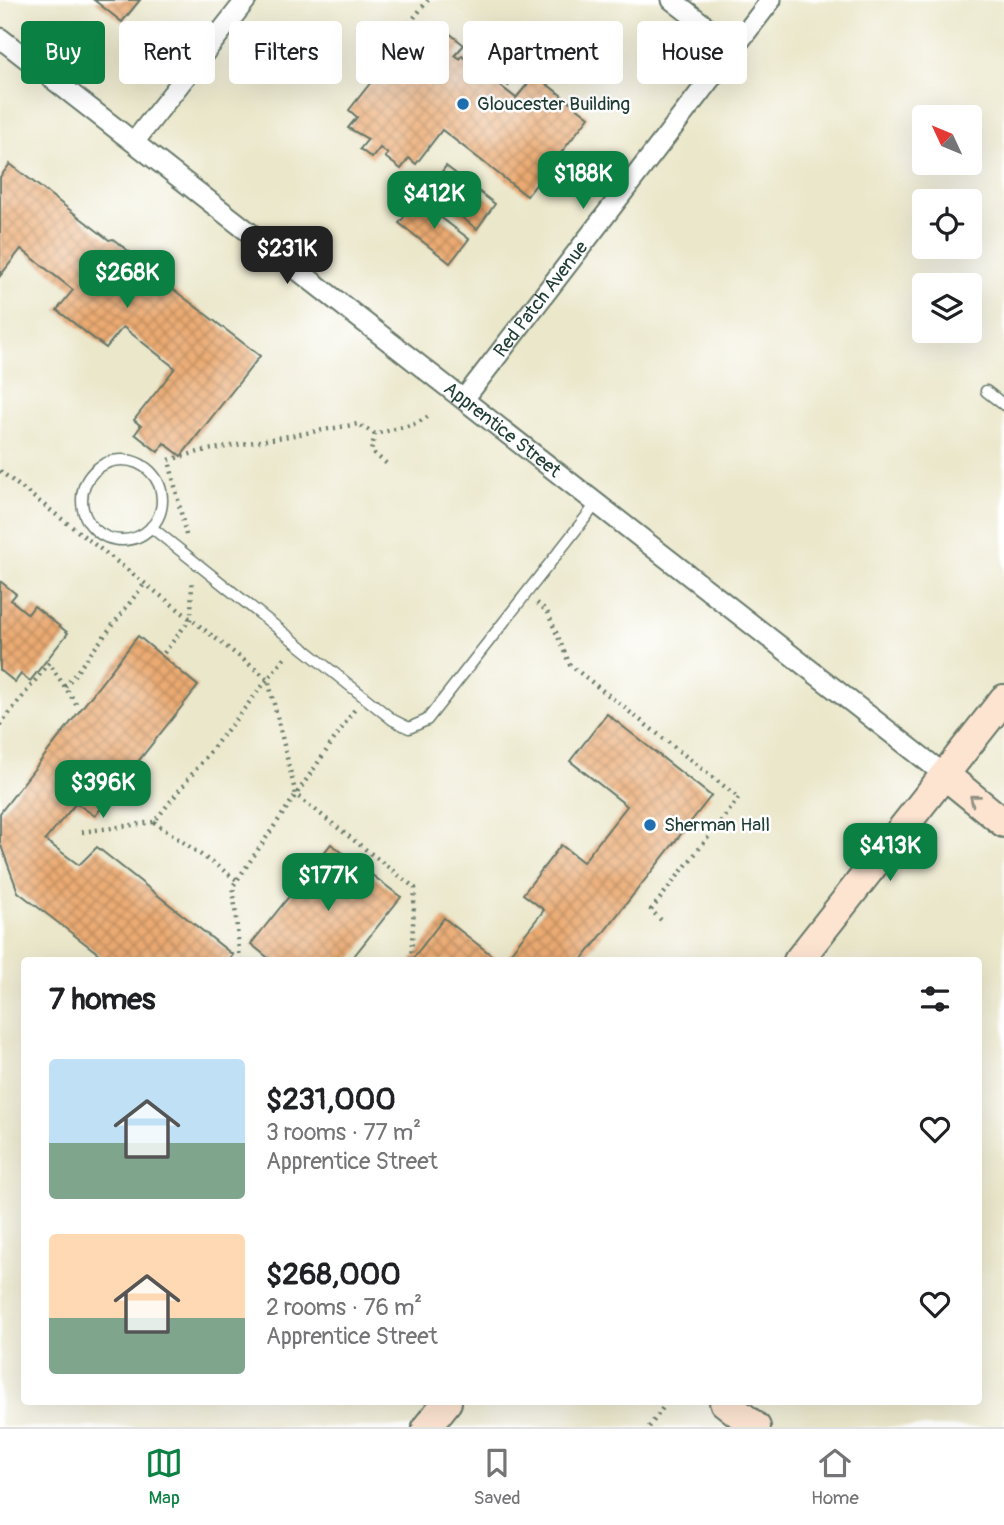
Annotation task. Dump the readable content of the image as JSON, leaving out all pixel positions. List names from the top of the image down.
{
  "streets": {
    "street": ["Red Patch Avenue", "Apprentice Street"]
  },
  "crossings": [
    ["Red Patch Avenue", "Apprentice Street"]
  ],
  "places": ["Gloucester Building", "Sherman Hall"],
  "north": "top left",
  "page": {
    "chip": [
      "Buy",
      "Rent",
      "Filters",
      "New",
      "Apartment",
      "House"
    ],
    "price": [
      "$188K",
      "$412K",
      "$231K",
      "$268K",
      "$396K",
      "$413K",
      "$177K"
    ],
    "heading": "7 homes",
    "list": [
      {
        "name": "$231,000",
        "note": "3 rooms · 77 m² · Apprentice Street"
      },
      {
        "name": "$268,000",
        "note": "2 rooms · 76 m² · Apprentice Street"
      }
    ],
    "tabs": ["Map", "Saved", "Home"]
  }
}
